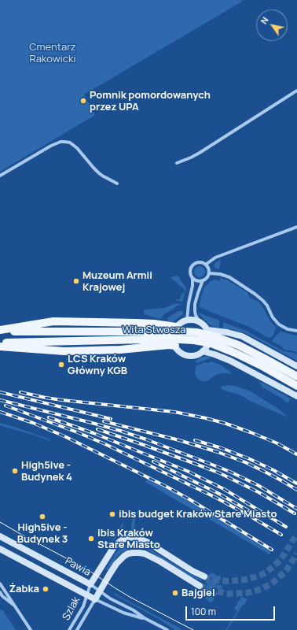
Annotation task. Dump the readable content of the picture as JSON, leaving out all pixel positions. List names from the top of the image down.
{
  "streets": {
    "main road": ["Wita Stwosza"],
    "street": ["Pawia", "Szlak"]
  },
  "crossings": [
    ["Pawia", "Szlak"]
  ],
  "parks": ["Cmentarz Rakowicki"],
  "places": [
    "Pomnik pomordowanych przez UPA",
    "Muzeum Armii Krajowej",
    "LCS Kraków Główny KGB",
    "High5ive - Budynek 4",
    "ibis budget Kraków Stare Miasto",
    "High5ive - Budynek 3",
    "ibis Kraków Stare Miasto",
    "Żabka",
    "Bajgiel"
  ],
  "scale_bar": "100 m",
  "north": "top left"
}
